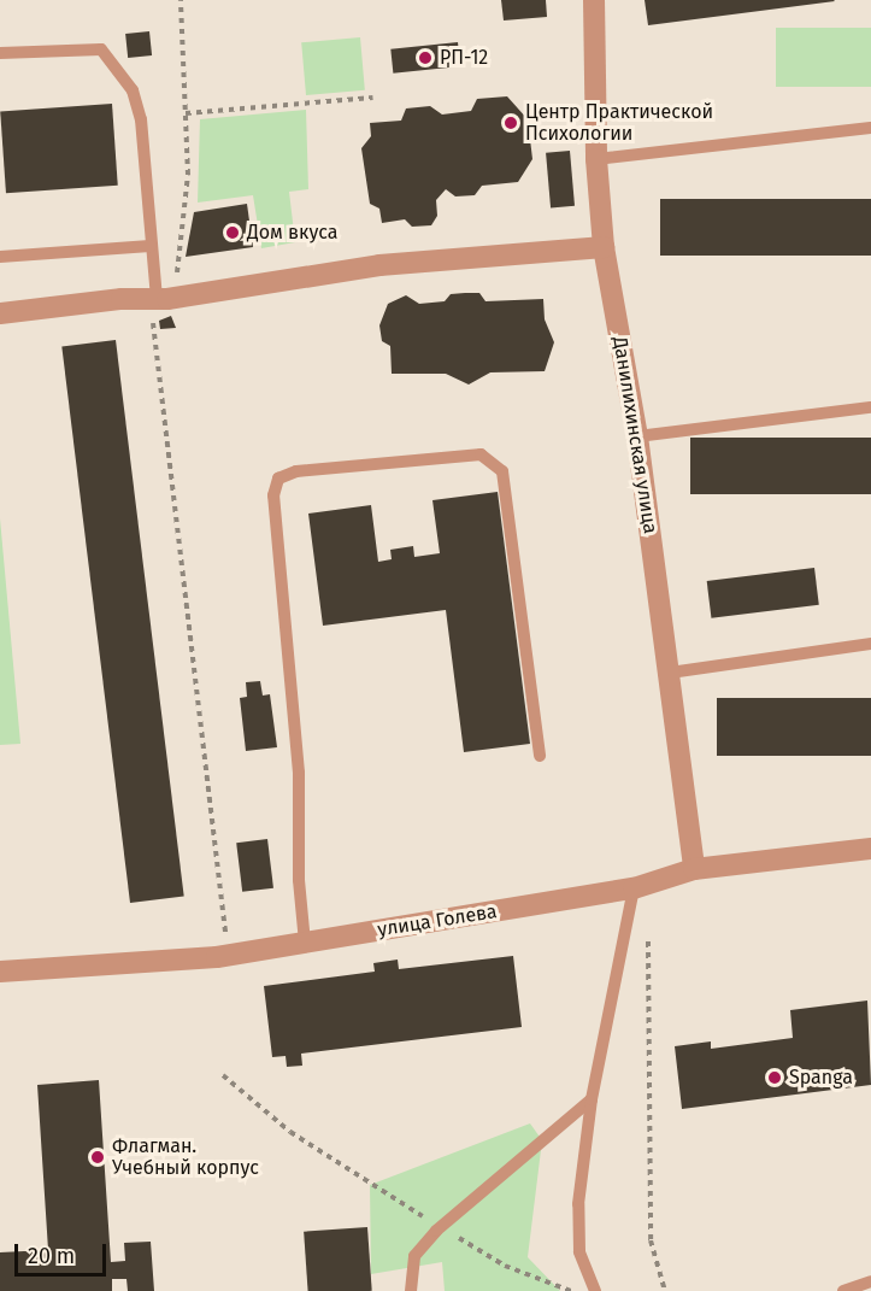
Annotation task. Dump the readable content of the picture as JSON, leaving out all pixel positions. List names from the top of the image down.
{
  "streets": {
    "street": ["Данилихинская улица", "улица Голева"]
  },
  "crossings": [
    ["Данилихинская улица", "улица Голева"]
  ],
  "places": [
    "РП-12",
    "Центр Практической Психологии",
    "Дом вкуса",
    "Spanga",
    "Флагман. Учебный корпус"
  ],
  "scale_bar": "20 m"
}
